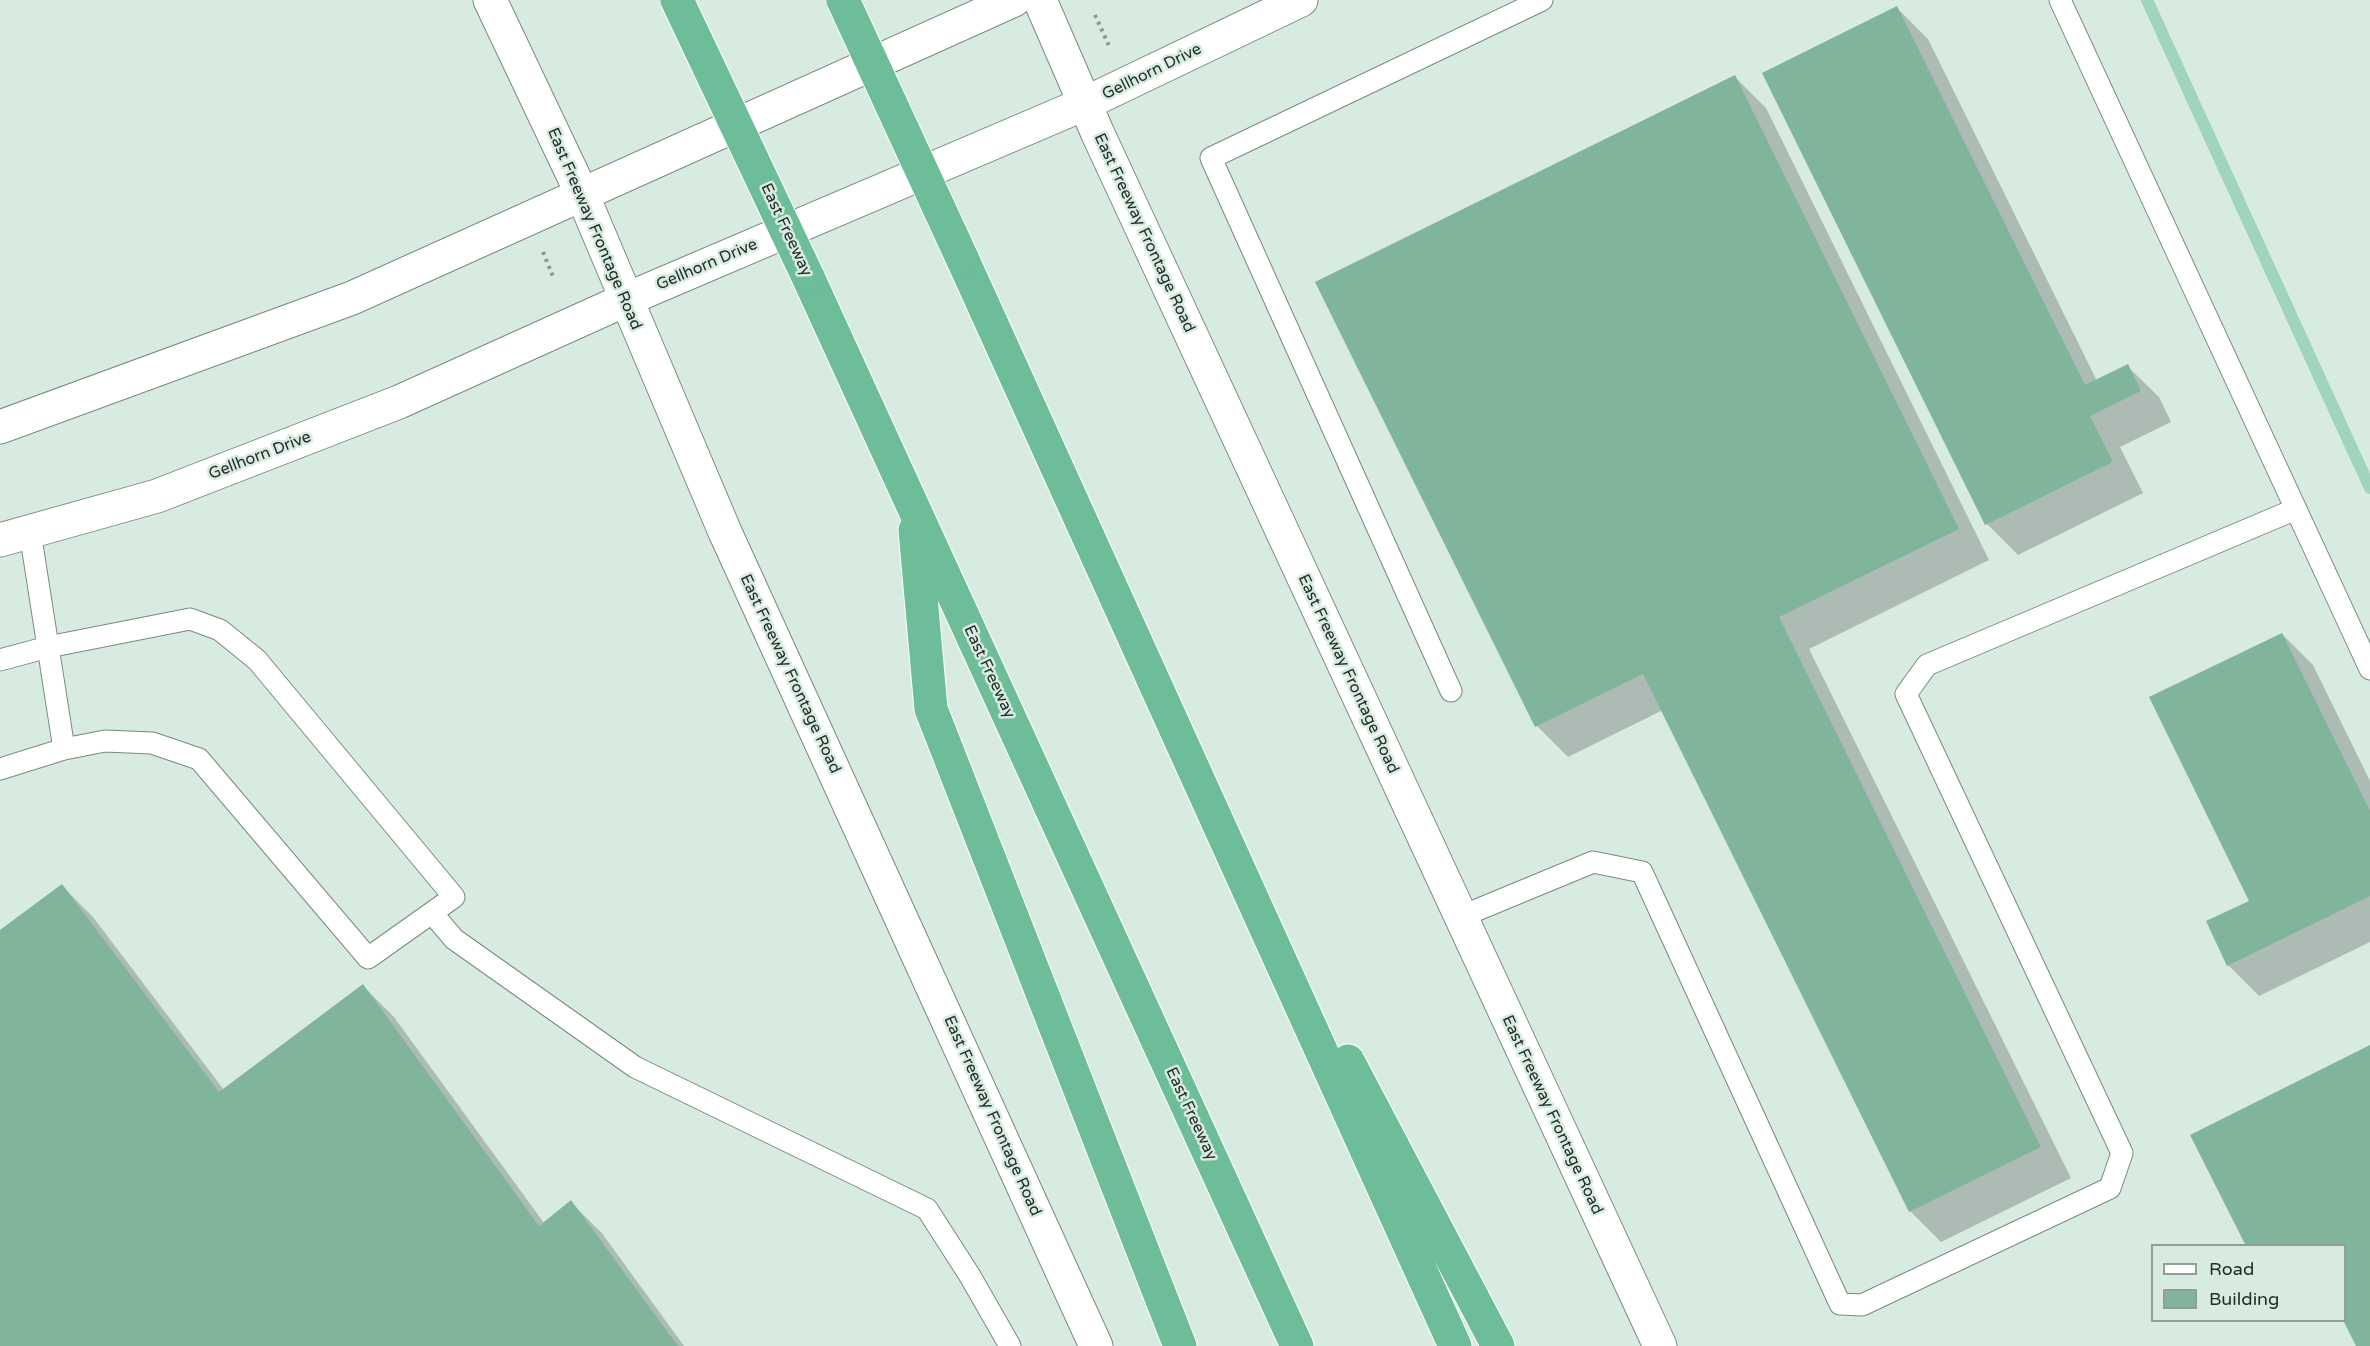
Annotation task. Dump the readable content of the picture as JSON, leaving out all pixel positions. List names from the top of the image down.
{
  "streets": {
    "highway": ["East Freeway"],
    "main road": ["Gellhorn Drive", "East Freeway Frontage Road"]
  },
  "crossings": [
    ["Gellhorn Drive", "East Freeway Frontage Road"]
  ],
  "legend": ["Road", "Building"]
}
